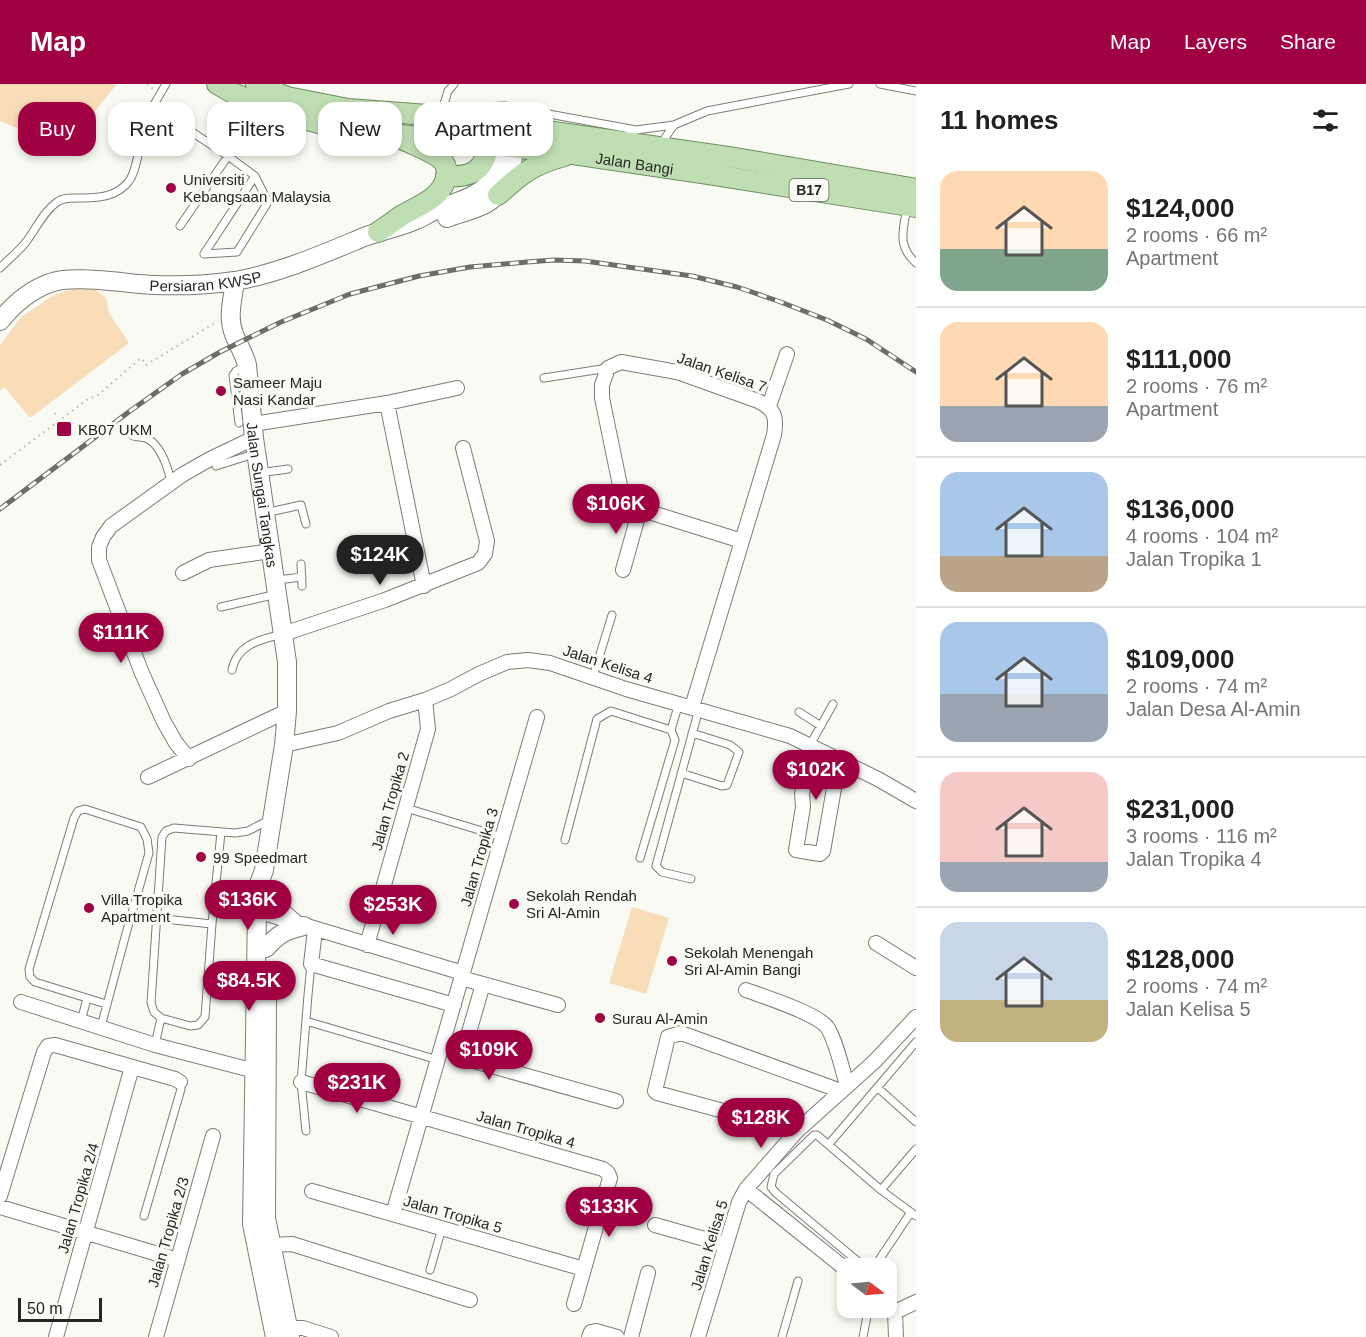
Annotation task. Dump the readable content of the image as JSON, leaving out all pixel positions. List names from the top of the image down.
{
  "streets": {
    "main road": ["Jalan Bangi", "B17"],
    "street": [
      "Persiaran KWSP",
      "Jalan Kelisa 7",
      "Jalan Sungai Tangkas",
      "Jalan Kelisa 4",
      "Jalan Tropika 2",
      "Jalan Tropika 3",
      "Jalan Tropika 4",
      "Jalan Tropika 2/4",
      "Jalan Tropika 5",
      "Jalan Tropika 2/3",
      "Jalan Kelisa 5"
    ]
  },
  "crossings": [
    ["Persiaran KWSP", "Jalan Sungai Tangkas"],
    ["Jalan Kelisa 7", "Jalan Kelisa 4"],
    ["Jalan Sungai Tangkas", "Jalan Kelisa 4"],
    ["Jalan Kelisa 4", "Jalan Tropika 2"],
    ["Jalan Tropika 3", "Jalan Tropika 4"],
    ["Jalan Tropika 3", "Jalan Tropika 5"],
    ["Jalan Tropika 4", "Jalan Tropika 5"]
  ],
  "places": {
    "other": [
      "Universiti Kebangsaan Malaysia",
      "Sameer Maju Nasi Kandar",
      "99 Speedmart",
      "Sekolah Rendah Sri Al-Amin",
      "Villa Tropika Apartment",
      "Sekolah Menengah Sri Al-Amin Bangi",
      "Surau Al-Amin"
    ],
    "transit": ["KB07 UKM"]
  },
  "scale_bar": "50 m",
  "north": "right",
  "page": {
    "header": "Map",
    "nav": ["Map", "Layers", "Share"],
    "heading": "11 homes",
    "chip": [
      "Buy",
      "Rent",
      "Filters",
      "New",
      "Apartment"
    ],
    "list": [
      {
        "name": "$124,000",
        "note": "2 rooms · 66 m² · Apartment"
      },
      {
        "name": "$111,000",
        "note": "2 rooms · 76 m² · Apartment"
      },
      {
        "name": "$136,000",
        "note": "4 rooms · 104 m² · Jalan Tropika 1"
      },
      {
        "name": "$109,000",
        "note": "2 rooms · 74 m² · Jalan Desa Al-Amin"
      },
      {
        "name": "$231,000",
        "note": "3 rooms · 116 m² · Jalan Tropika 4"
      },
      {
        "name": "$128,000",
        "note": "2 rooms · 74 m² · Jalan Kelisa 5"
      }
    ],
    "price": [
      "$106K",
      "$124K",
      "$111K",
      "$102K",
      "$136K",
      "$253K",
      "$84.5K",
      "$109K",
      "$231K",
      "$128K",
      "$133K"
    ],
    "scale": "50 m"
  }
}
